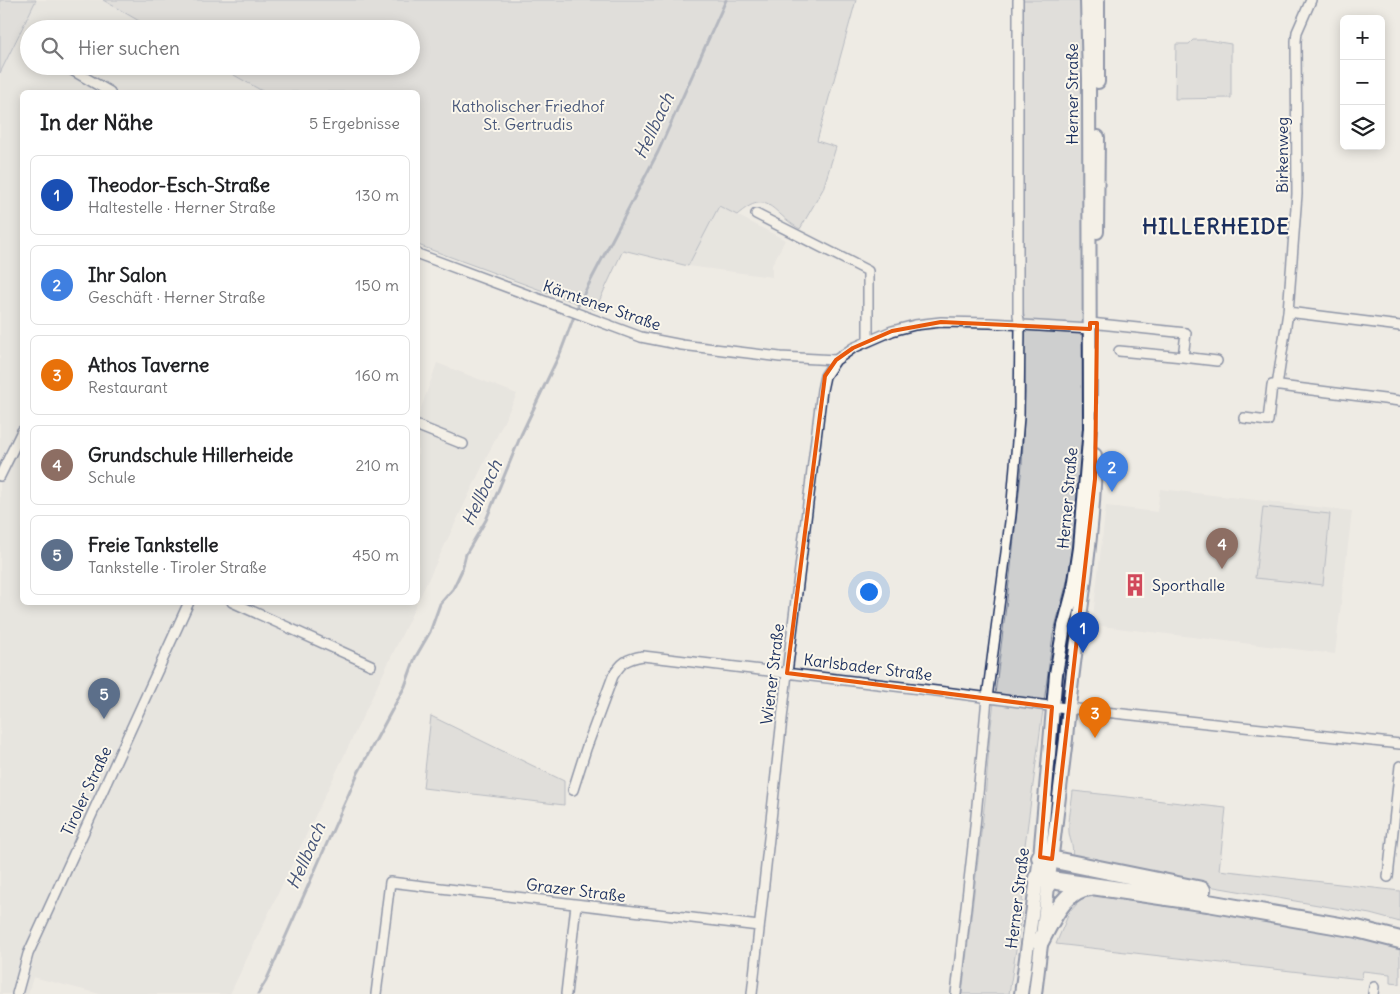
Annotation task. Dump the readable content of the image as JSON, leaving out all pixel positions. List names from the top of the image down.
{
  "streets": {
    "main road": ["Herner Straße"],
    "street": [
      "Birkenweg",
      "Kärntener Straße",
      "Karlsbader Straße",
      "Wiener Straße",
      "Tiroler Straße",
      "Grazer Straße"
    ]
  },
  "crossings": [
    ["Herner Straße", "Karlsbader Straße"],
    ["Kärntener Straße", "Wiener Straße"],
    ["Karlsbader Straße", "Wiener Straße"],
    ["Wiener Straße", "Grazer Straße"]
  ],
  "districts": ["HILLERHEIDE"],
  "water": ["Hellbach"],
  "parks": ["Katholischer Friedhof St. Gertrudis"],
  "places": {
    "building": ["Sporthalle"]
  },
  "page": {
    "map_buttons": ["+", "−"],
    "search": "Hier suchen",
    "heading": ["In der Nähe", "5 Ergebnisse"],
    "list": [
      {
        "mark": "1",
        "name": "Theodor-Esch-Straße",
        "note": "Haltestelle · Herner Straße",
        "value": "130 m"
      },
      {
        "mark": "2",
        "name": "Ihr Salon",
        "note": "Geschäft · Herner Straße",
        "value": "150 m"
      },
      {
        "mark": "3",
        "name": "Athos Taverne",
        "note": "Restaurant",
        "value": "160 m"
      },
      {
        "mark": "4",
        "name": "Grundschule Hillerheide",
        "note": "Schule",
        "value": "210 m"
      },
      {
        "mark": "5",
        "name": "Freie Tankstelle",
        "note": "Tankstelle · Tiroler Straße",
        "value": "450 m"
      }
    ],
    "pins": [
      "2",
      "4",
      "1",
      "5",
      "3"
    ]
  }
}
